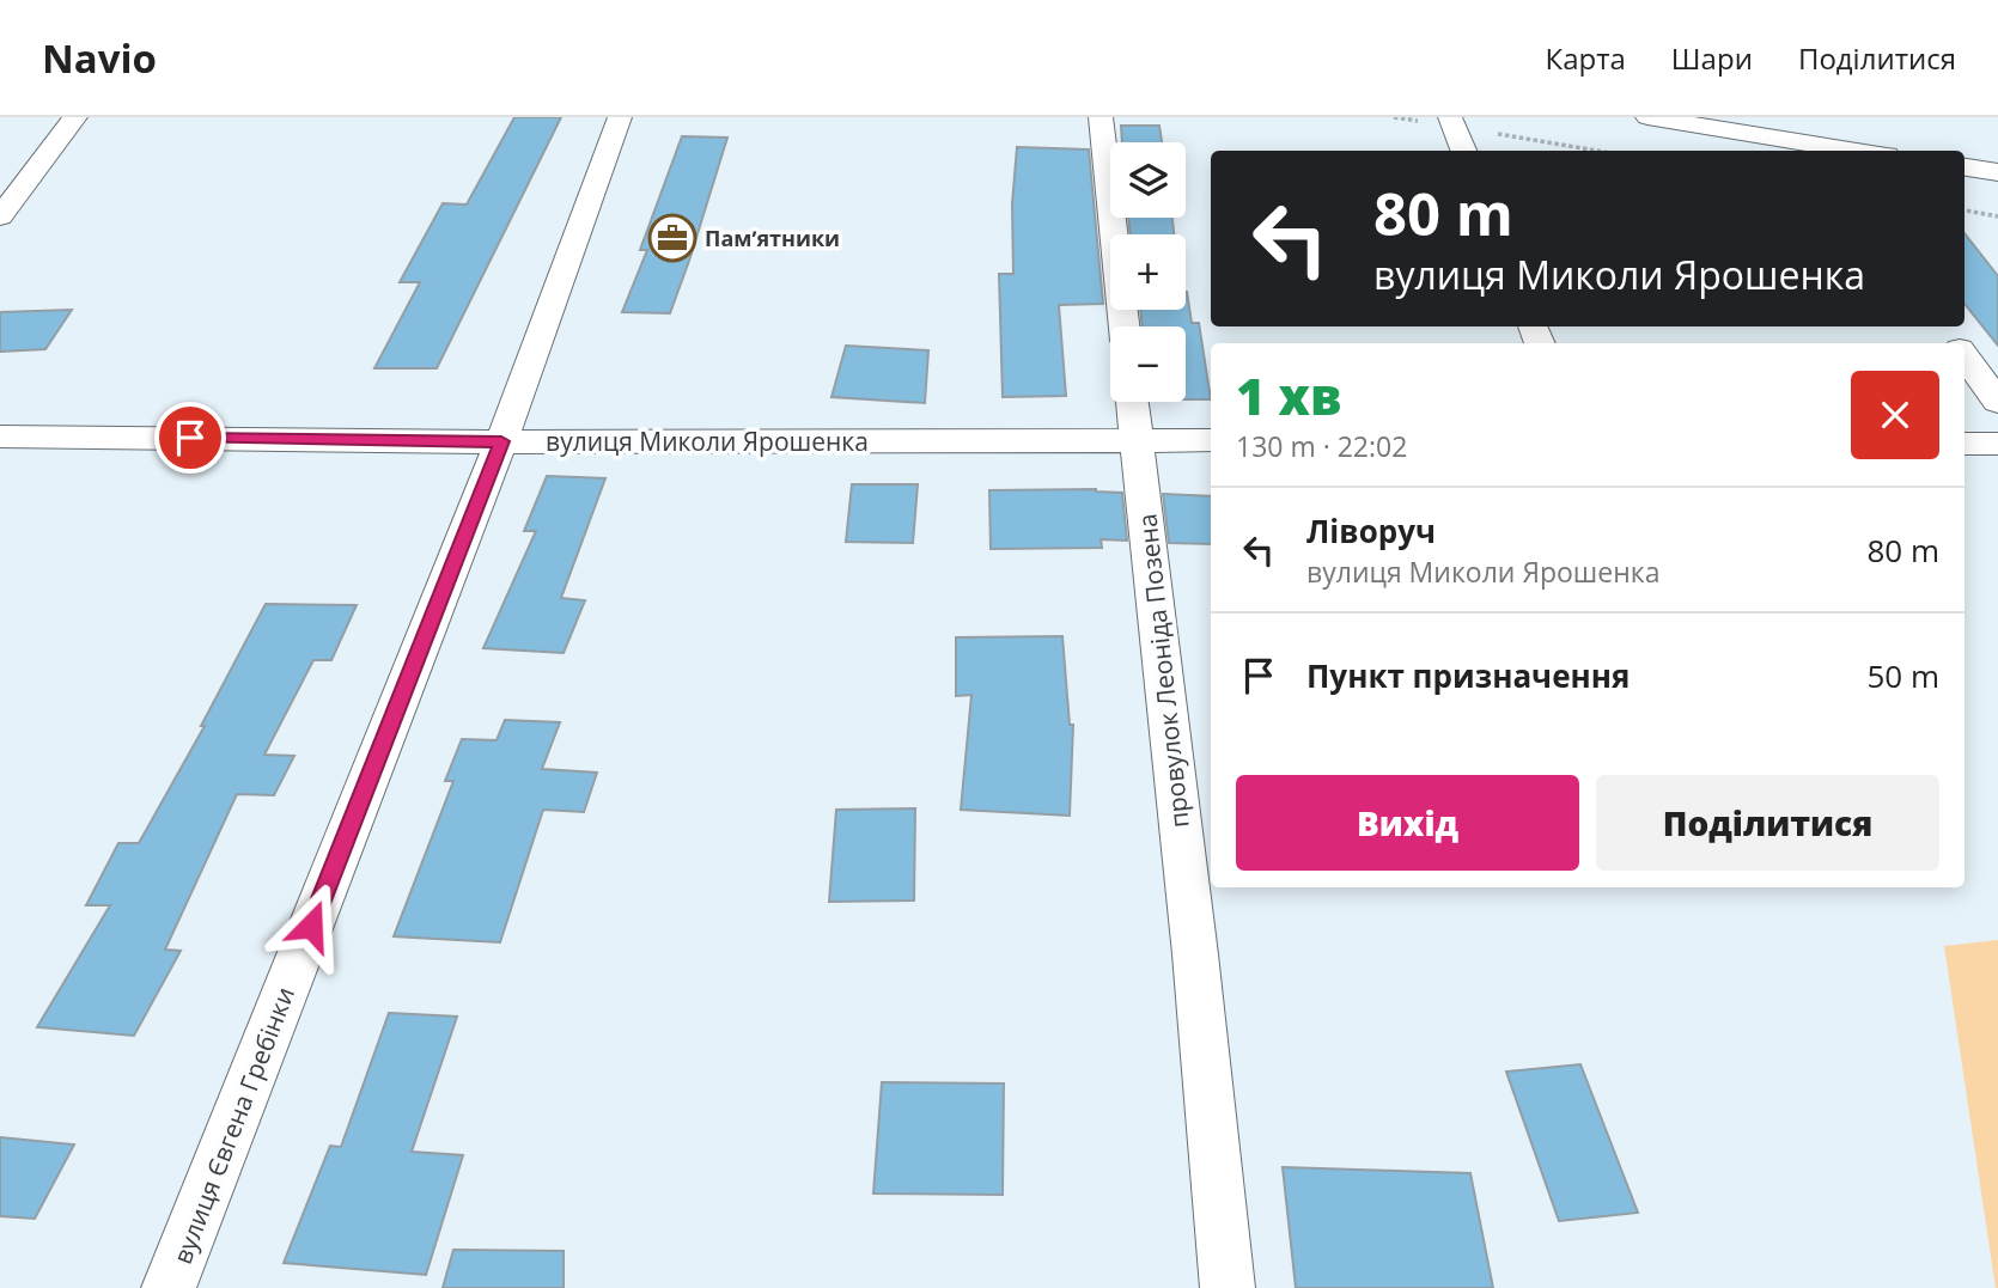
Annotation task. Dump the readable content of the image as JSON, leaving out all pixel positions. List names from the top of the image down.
{
  "streets": {
    "street": ["вулиця Миколи Ярошенка", "провулок Леоніда Позена", "вулиця Євгена Гребінки"]
  },
  "crossings": [
    ["вулиця Миколи Ярошенка", "провулок Леоніда Позена"],
    ["вулиця Миколи Ярошенка", "вулиця Євгена Гребінки"]
  ],
  "places": {
    "office": ["Памʼятники"]
  },
  "page": {
    "header": "Navio",
    "nav": ["Карта", "Шари", "Поділитися"],
    "map_buttons": ["+", "−"],
    "turn": ["80 m", "вулиця Миколи Ярошенка"],
    "heading": ["1 хв", "130 m · 22:02"],
    "list": [
      {
        "name": "Ліворуч",
        "note": "вулиця Миколи Ярошенка",
        "value": "80 m"
      },
      {
        "name": "Пункт призначення",
        "value": "50 m"
      }
    ],
    "buttons": ["Вихід", "Поділитися"]
  }
}
